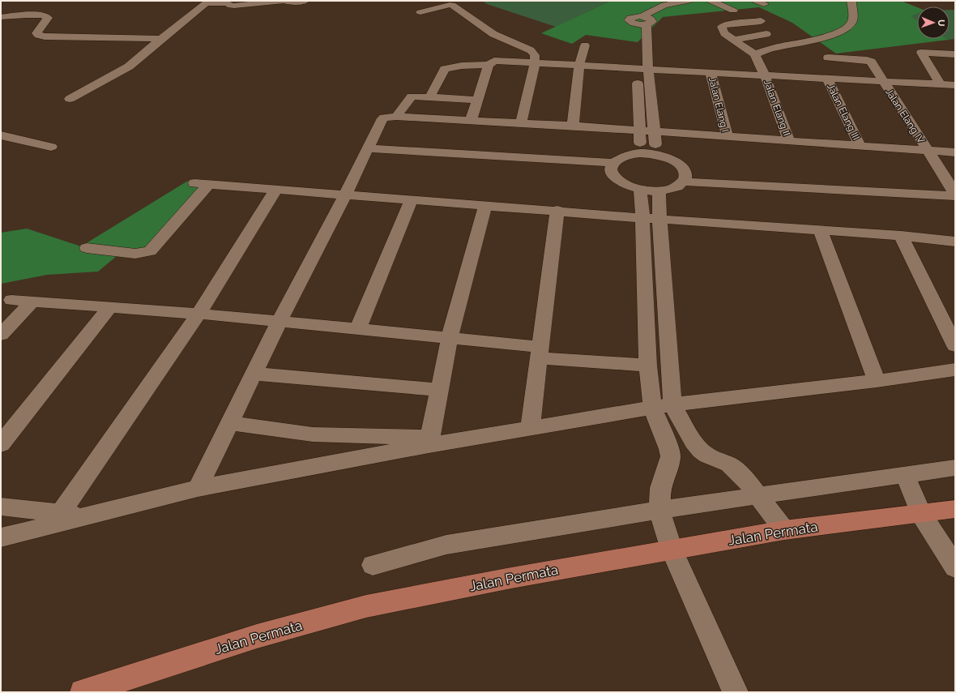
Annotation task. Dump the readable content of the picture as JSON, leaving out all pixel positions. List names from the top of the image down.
{
  "streets": {
    "main road": ["Jalan Permata"],
    "street": [
      "Jalan Elang I",
      "Jalan Elang II",
      "Jalan Elang III",
      "Jalan Elang IV"
    ]
  },
  "north": "right"
}
